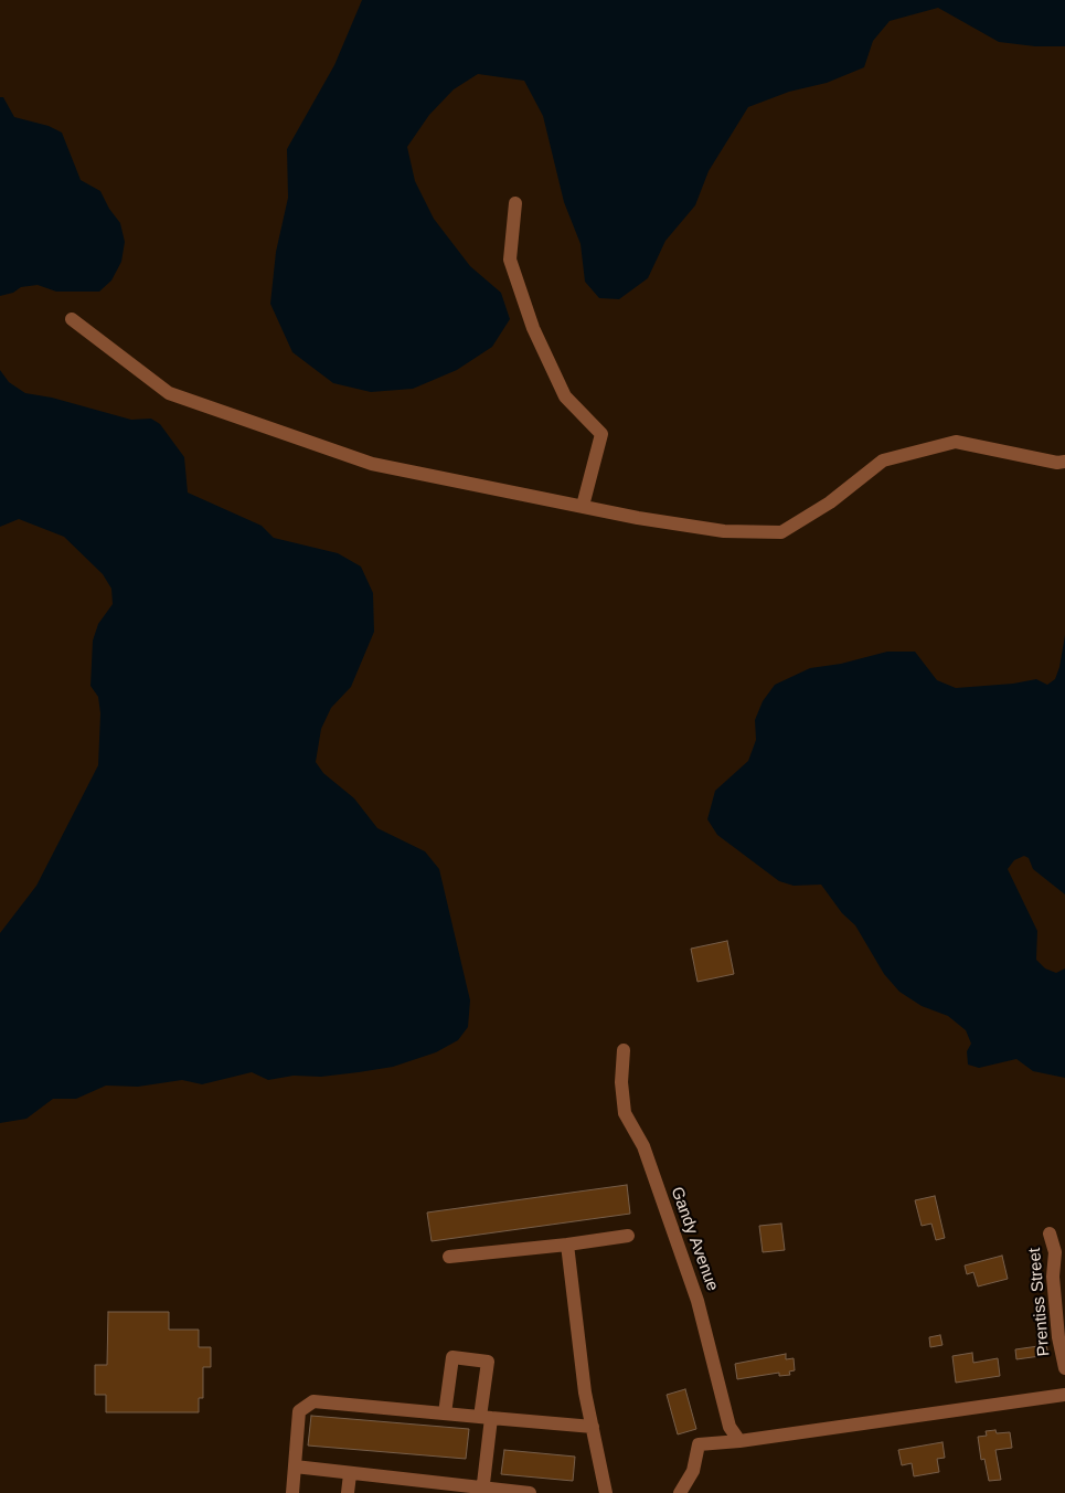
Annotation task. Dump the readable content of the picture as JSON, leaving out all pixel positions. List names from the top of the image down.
{
  "streets": {
    "street": ["Gandy Avenue", "Prentiss Street"]
  }
}
